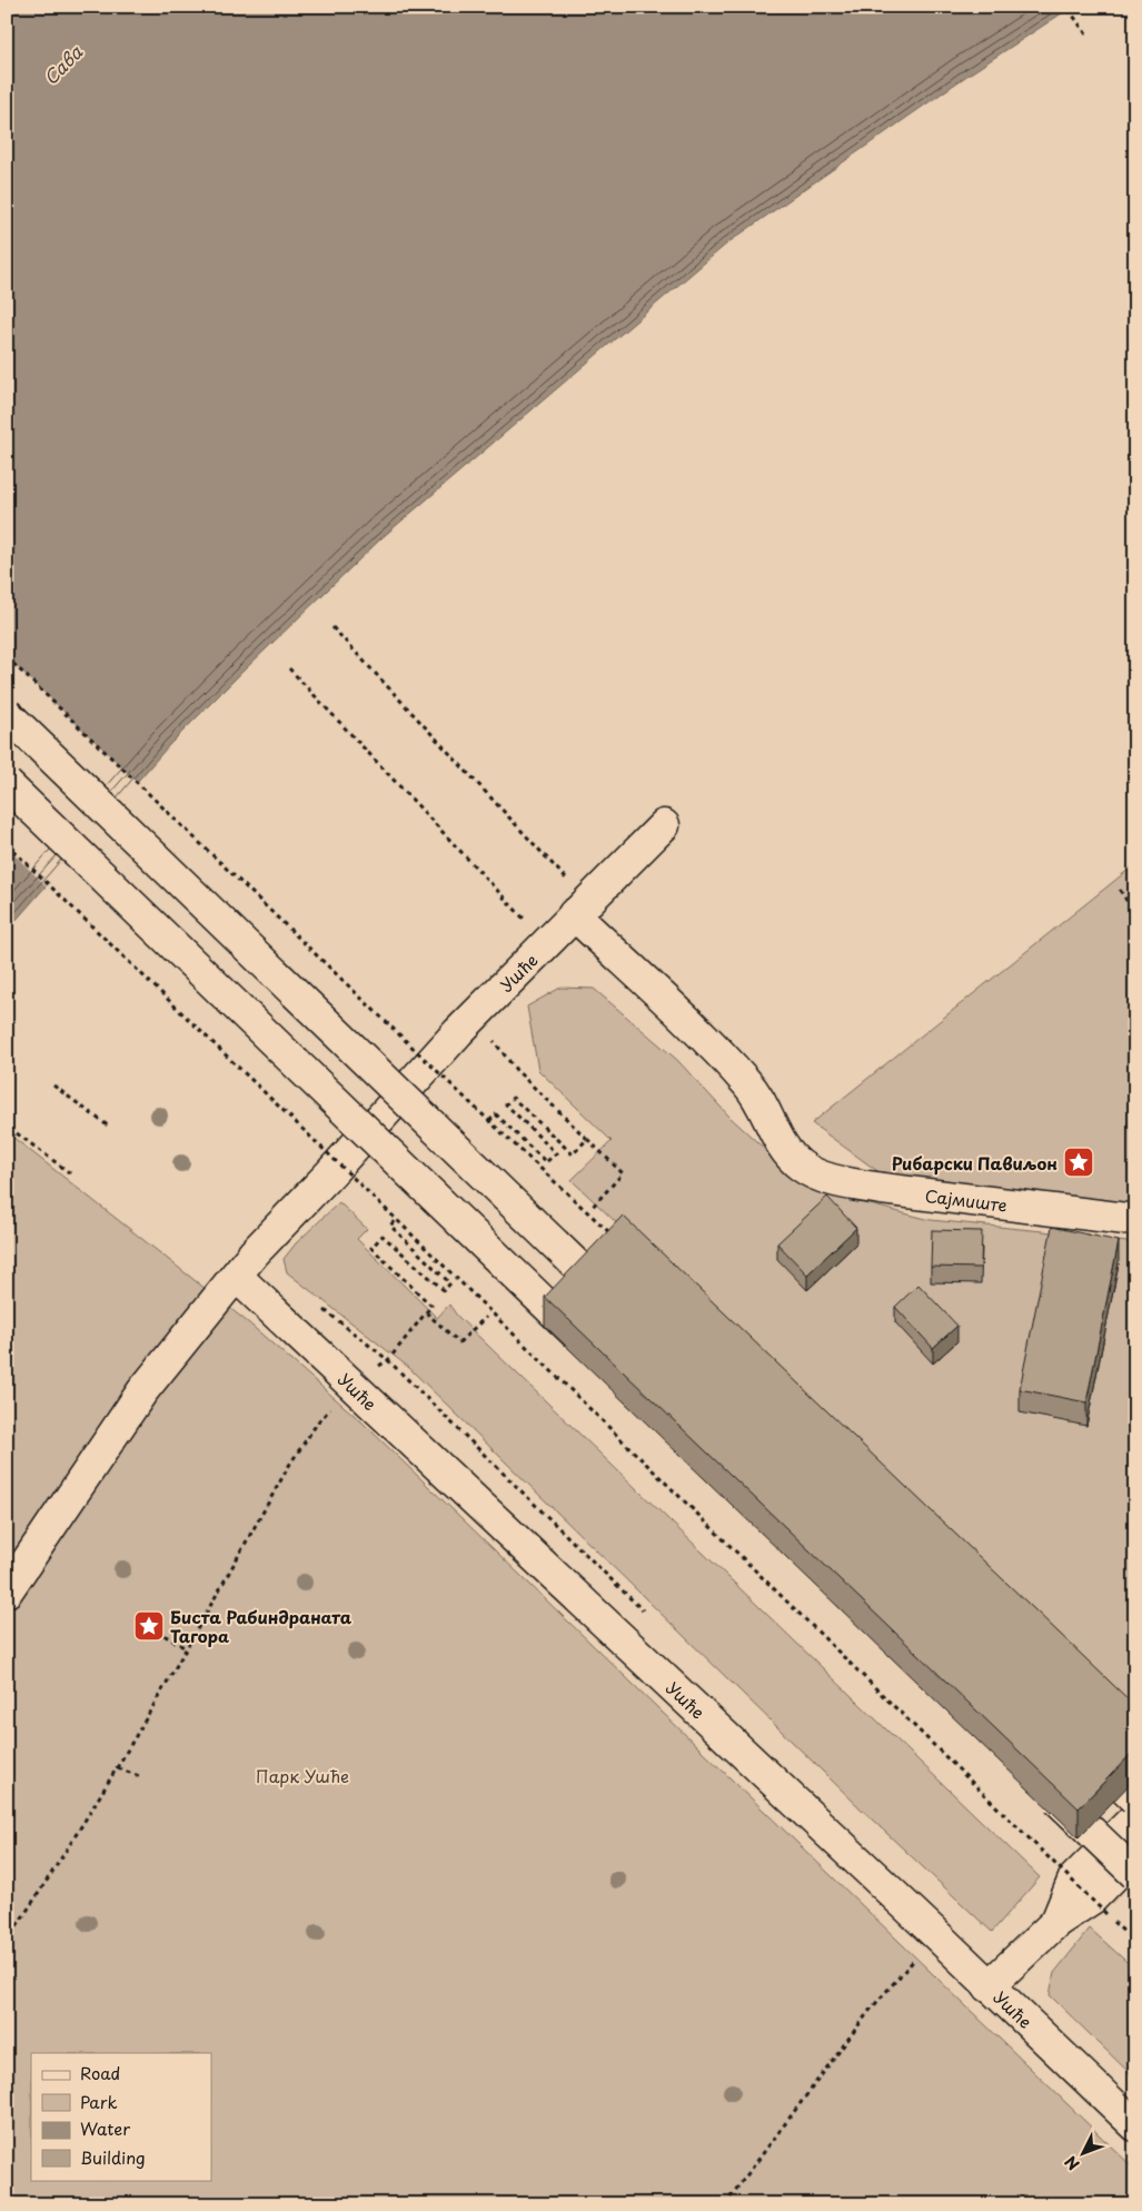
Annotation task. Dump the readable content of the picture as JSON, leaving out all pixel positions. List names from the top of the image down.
{
  "streets": {
    "street": ["Ушће", "Сајмиште"]
  },
  "crossings": [
    ["Ушће", "Сајмиште"]
  ],
  "water": ["Сава"],
  "parks": ["Парк Ушће"],
  "places": {
    "place": ["Рибарски Павиљон", "Биста Рабиндраната Тагора"]
  },
  "legend": [
    "Road",
    "Park",
    "Water",
    "Building"
  ],
  "north": "bottom left"
}
